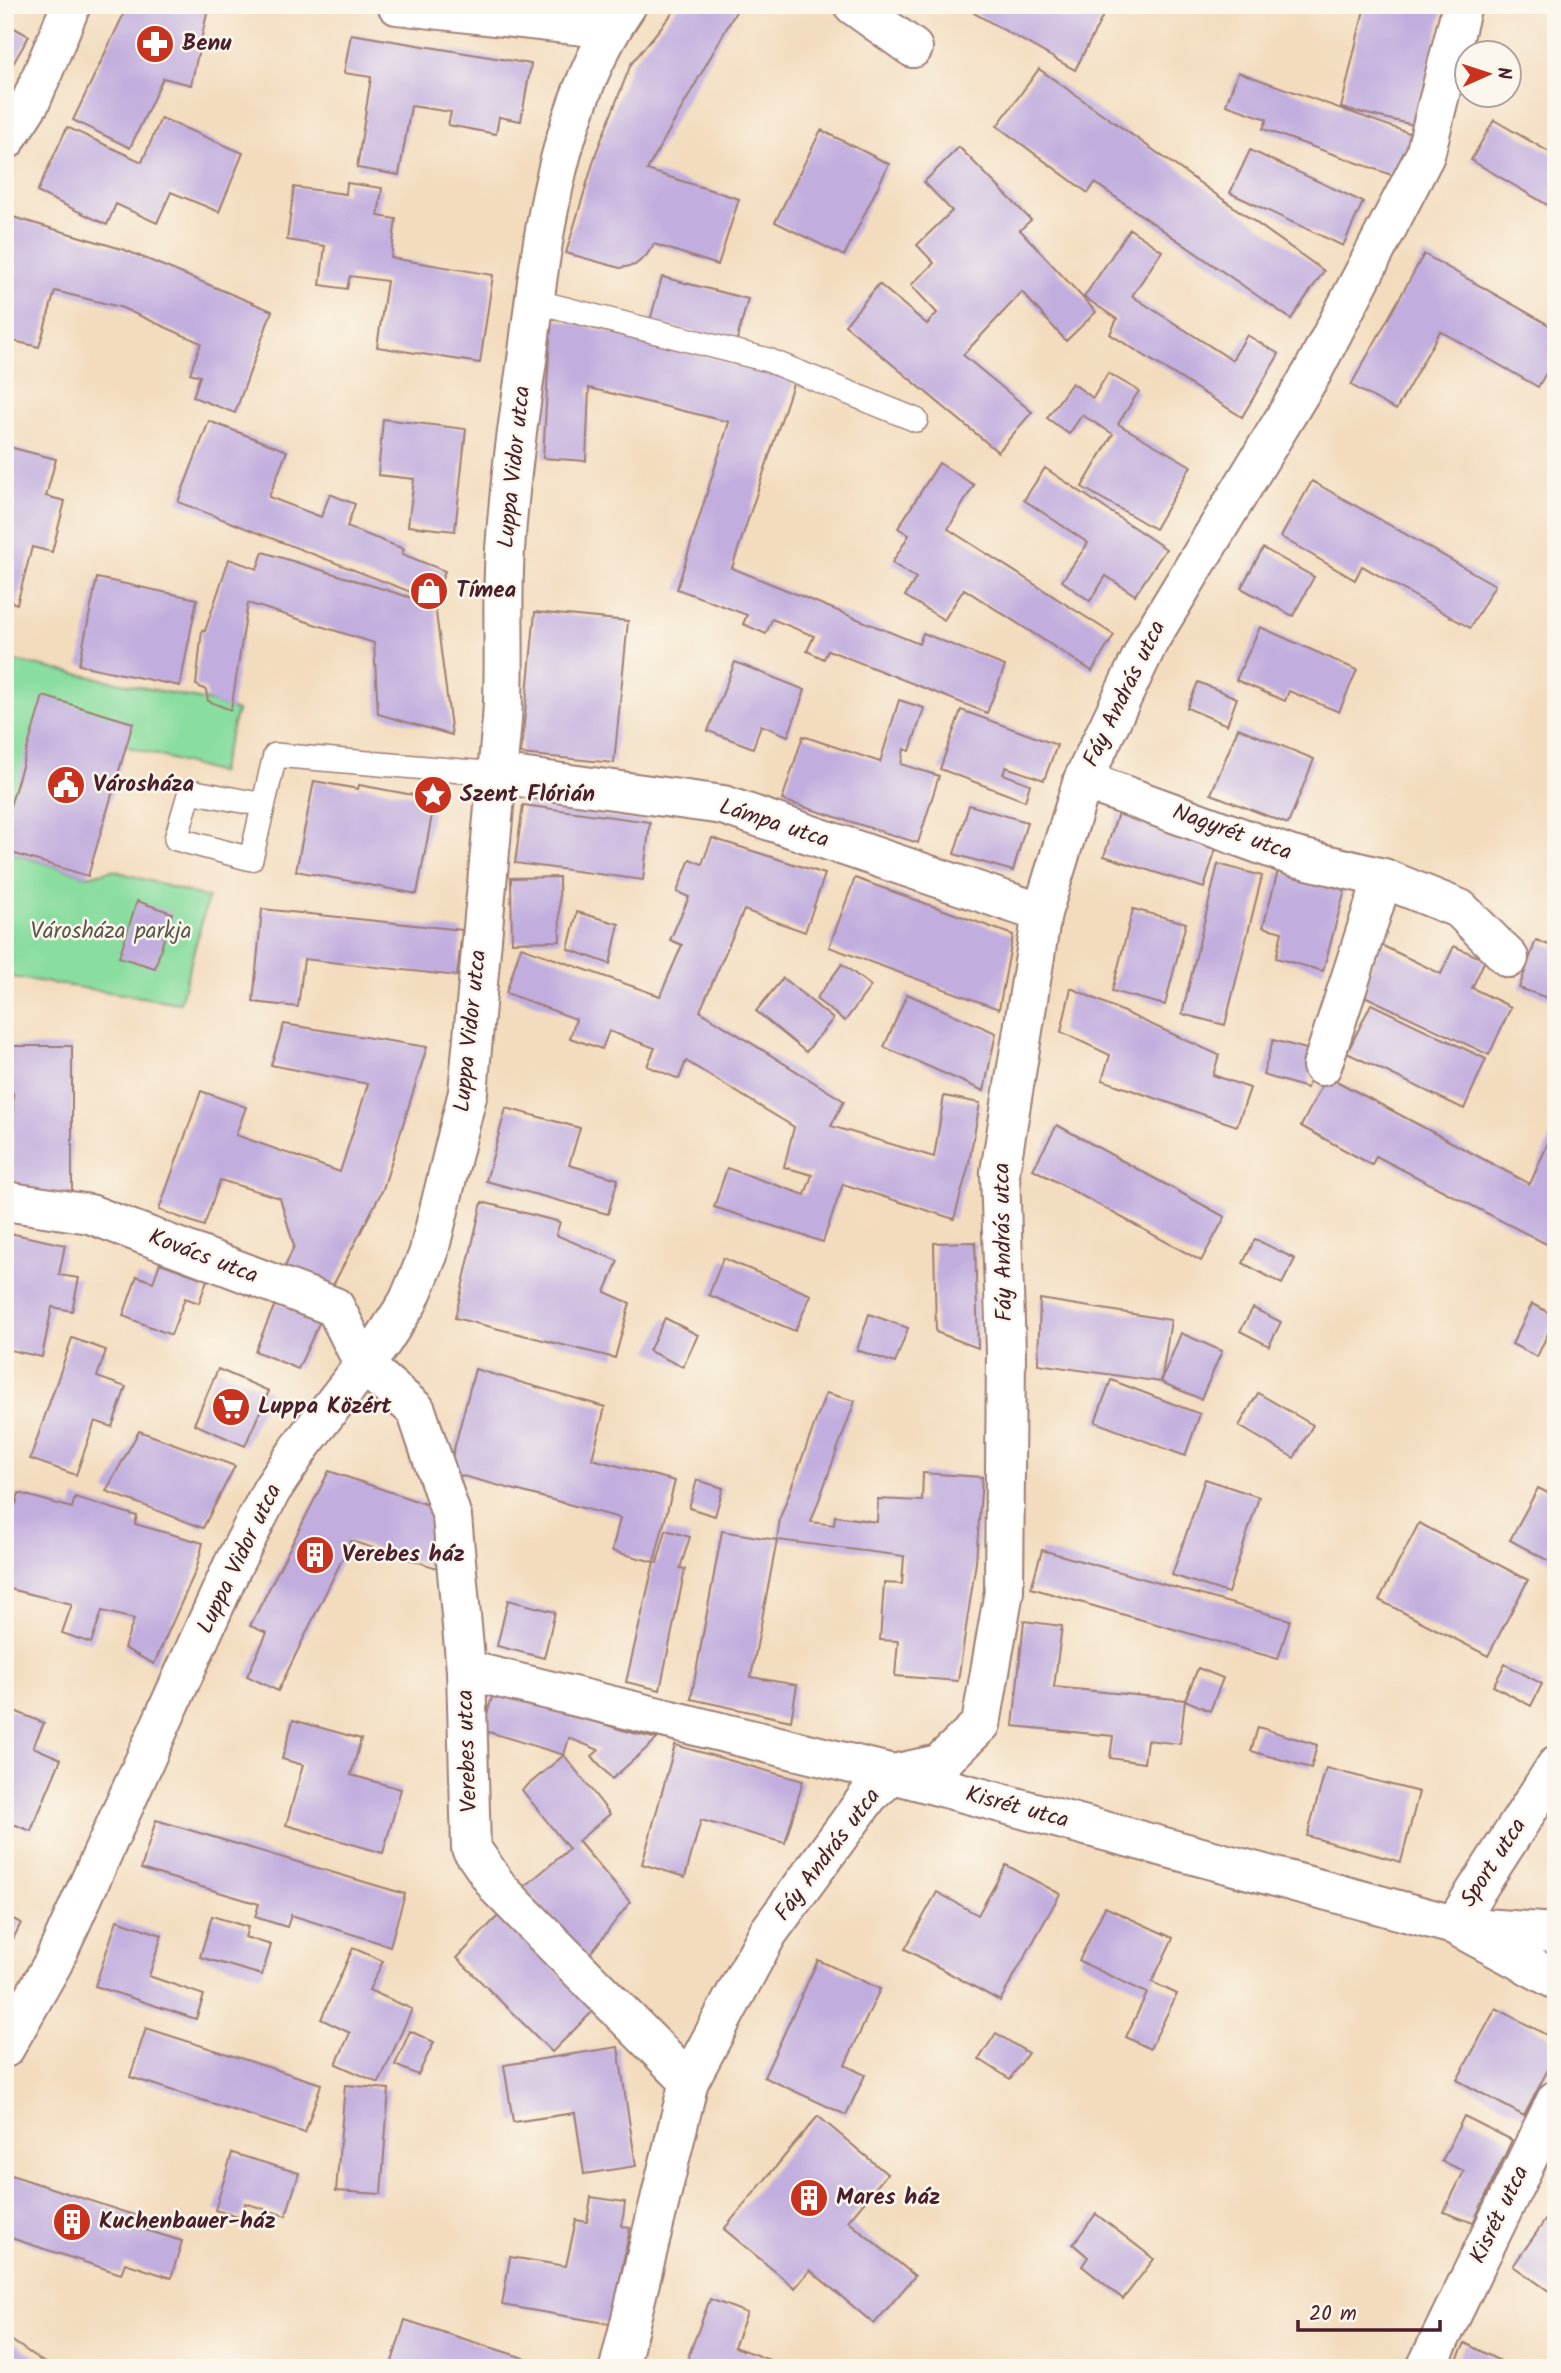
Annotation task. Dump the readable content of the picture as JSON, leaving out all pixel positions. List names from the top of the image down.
{
  "streets": {
    "street": [
      "Luppa Vidor utca",
      "Fáy András utca",
      "Lámpa utca",
      "Nagyrét utca",
      "Kovács utca",
      "Verebes utca",
      "Kisrét utca",
      "Sport utca"
    ]
  },
  "crossings": [
    ["Luppa Vidor utca", "Lámpa utca"],
    ["Luppa Vidor utca", "Kovács utca"],
    ["Luppa Vidor utca", "Verebes utca"],
    ["Fáy András utca", "Lámpa utca"],
    ["Fáy András utca", "Nagyrét utca"],
    ["Fáy András utca", "Verebes utca"],
    ["Fáy András utca", "Kisrét utca"],
    ["Kovács utca", "Verebes utca"],
    ["Verebes utca", "Kisrét utca"],
    ["Kisrét utca", "Sport utca"]
  ],
  "parks": ["Városháza parkja"],
  "places": {
    "pharmacy": ["Benu"],
    "shop": ["Tímea"],
    "public building": ["Városháza"],
    "place": ["Szent Flórián"],
    "supermarket": ["Luppa Közért"],
    "building": ["Verebes ház", "Mares ház", "Kuchenbauer-ház"]
  },
  "scale_bar": "20 m",
  "north": "right"
}
